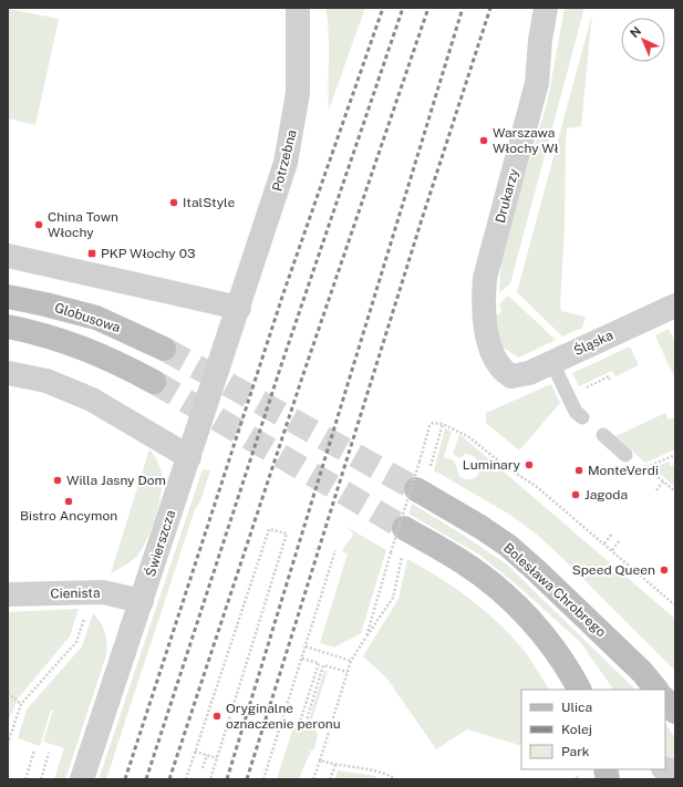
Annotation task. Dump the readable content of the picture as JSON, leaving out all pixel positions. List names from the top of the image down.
{
  "streets": {
    "main road": ["Globusowa", "Bolesława Chrobrego"],
    "street": [
      "Potrzebna",
      "Drukarzy",
      "Śląska",
      "Świerszcza",
      "Cienista"
    ]
  },
  "crossings": [
    ["Potrzebna", "Świerszcza"],
    ["Drukarzy", "Śląska"],
    ["Świerszcza", "Cienista"]
  ],
  "places": {
    "other": [
      "Warszawa Włochy Wł",
      "ItalStyle",
      "China Town Włochy",
      "Luminary",
      "MonteVerdi",
      "Willa Jasny Dom",
      "Jagoda",
      "Bistro Ancymon",
      "Speed Queen",
      "Oryginalne oznaczenie peronu"
    ],
    "transit": ["PKP Włochy 03"]
  },
  "legend": ["Ulica", "Kolej", "Park"],
  "north": "top left"
}
